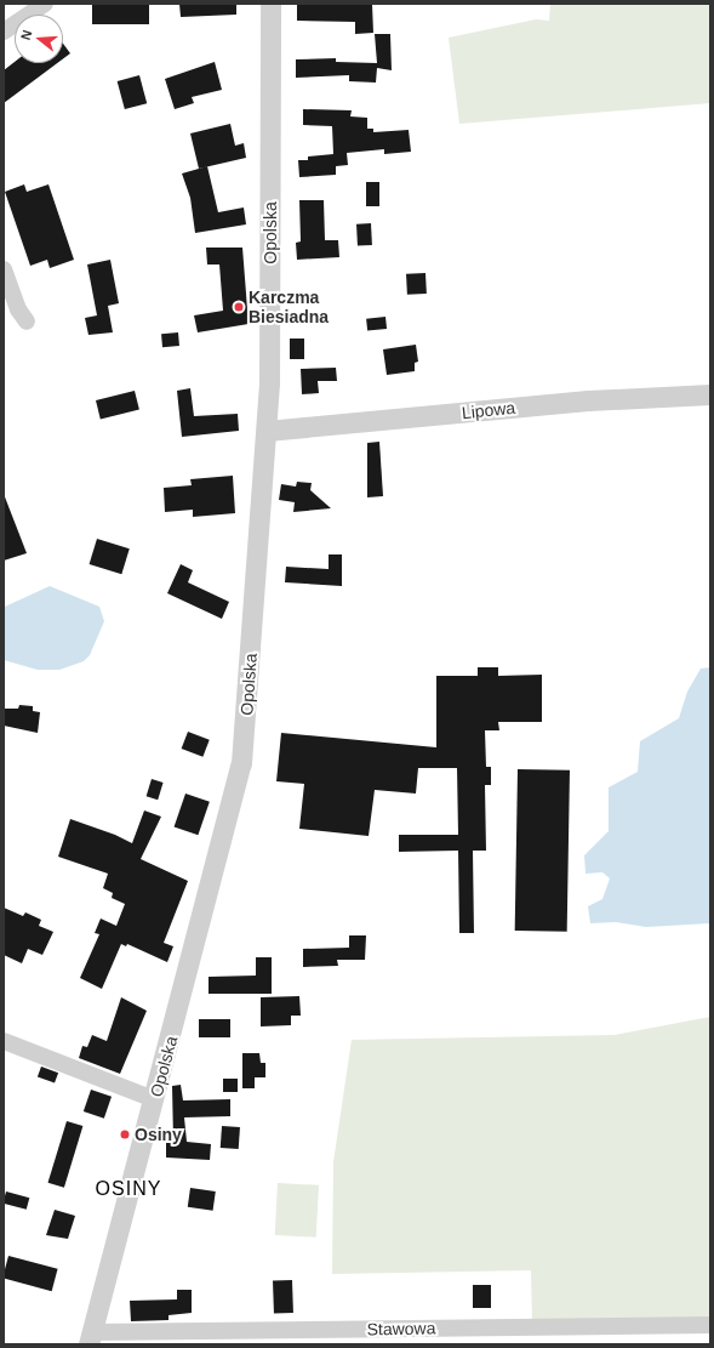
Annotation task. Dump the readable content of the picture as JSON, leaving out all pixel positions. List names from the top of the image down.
{
  "streets": {
    "street": ["Opolska", "Lipowa", "Stawowa"]
  },
  "crossings": [
    ["Opolska", "Lipowa"],
    ["Opolska", "Stawowa"]
  ],
  "districts": ["OSINY"],
  "places": ["Karczma Biesiadna", "Osiny"],
  "north": "left"
}
